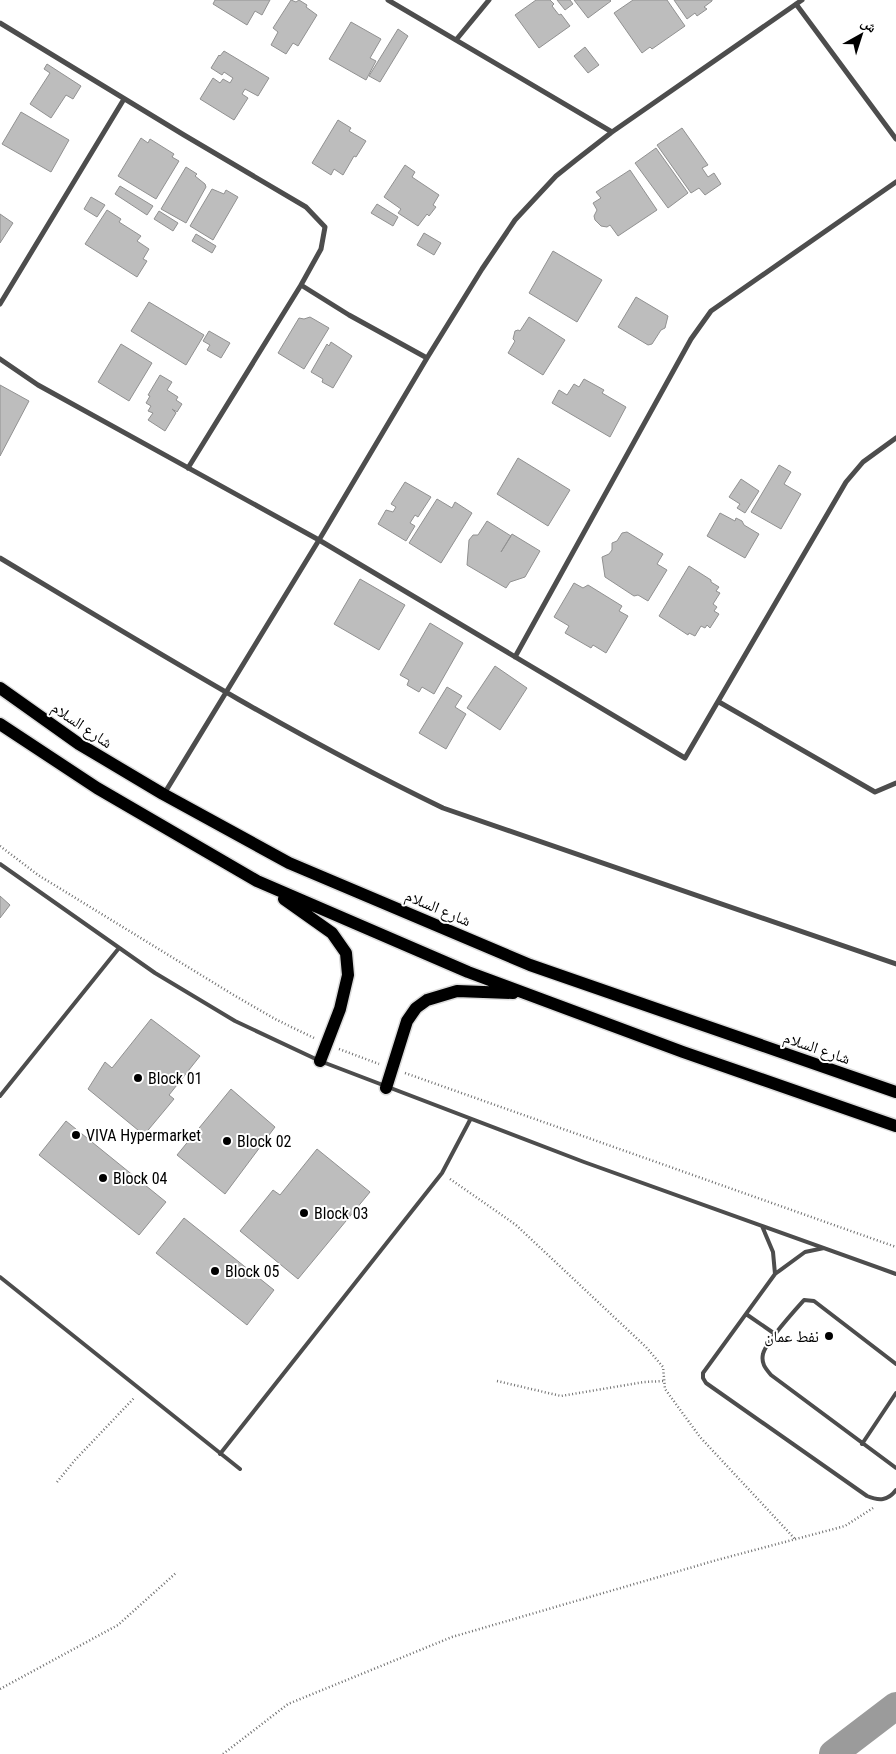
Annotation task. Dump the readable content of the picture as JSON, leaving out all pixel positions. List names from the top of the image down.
{
  "streets": {
    "main road": ["شارع السلام"]
  },
  "places": [
    "Block 01",
    "VIVA Hypermarket",
    "Block 02",
    "Block 04",
    "Block 03",
    "Block 05",
    "نفط عمان"
  ],
  "north": "top right"
}
